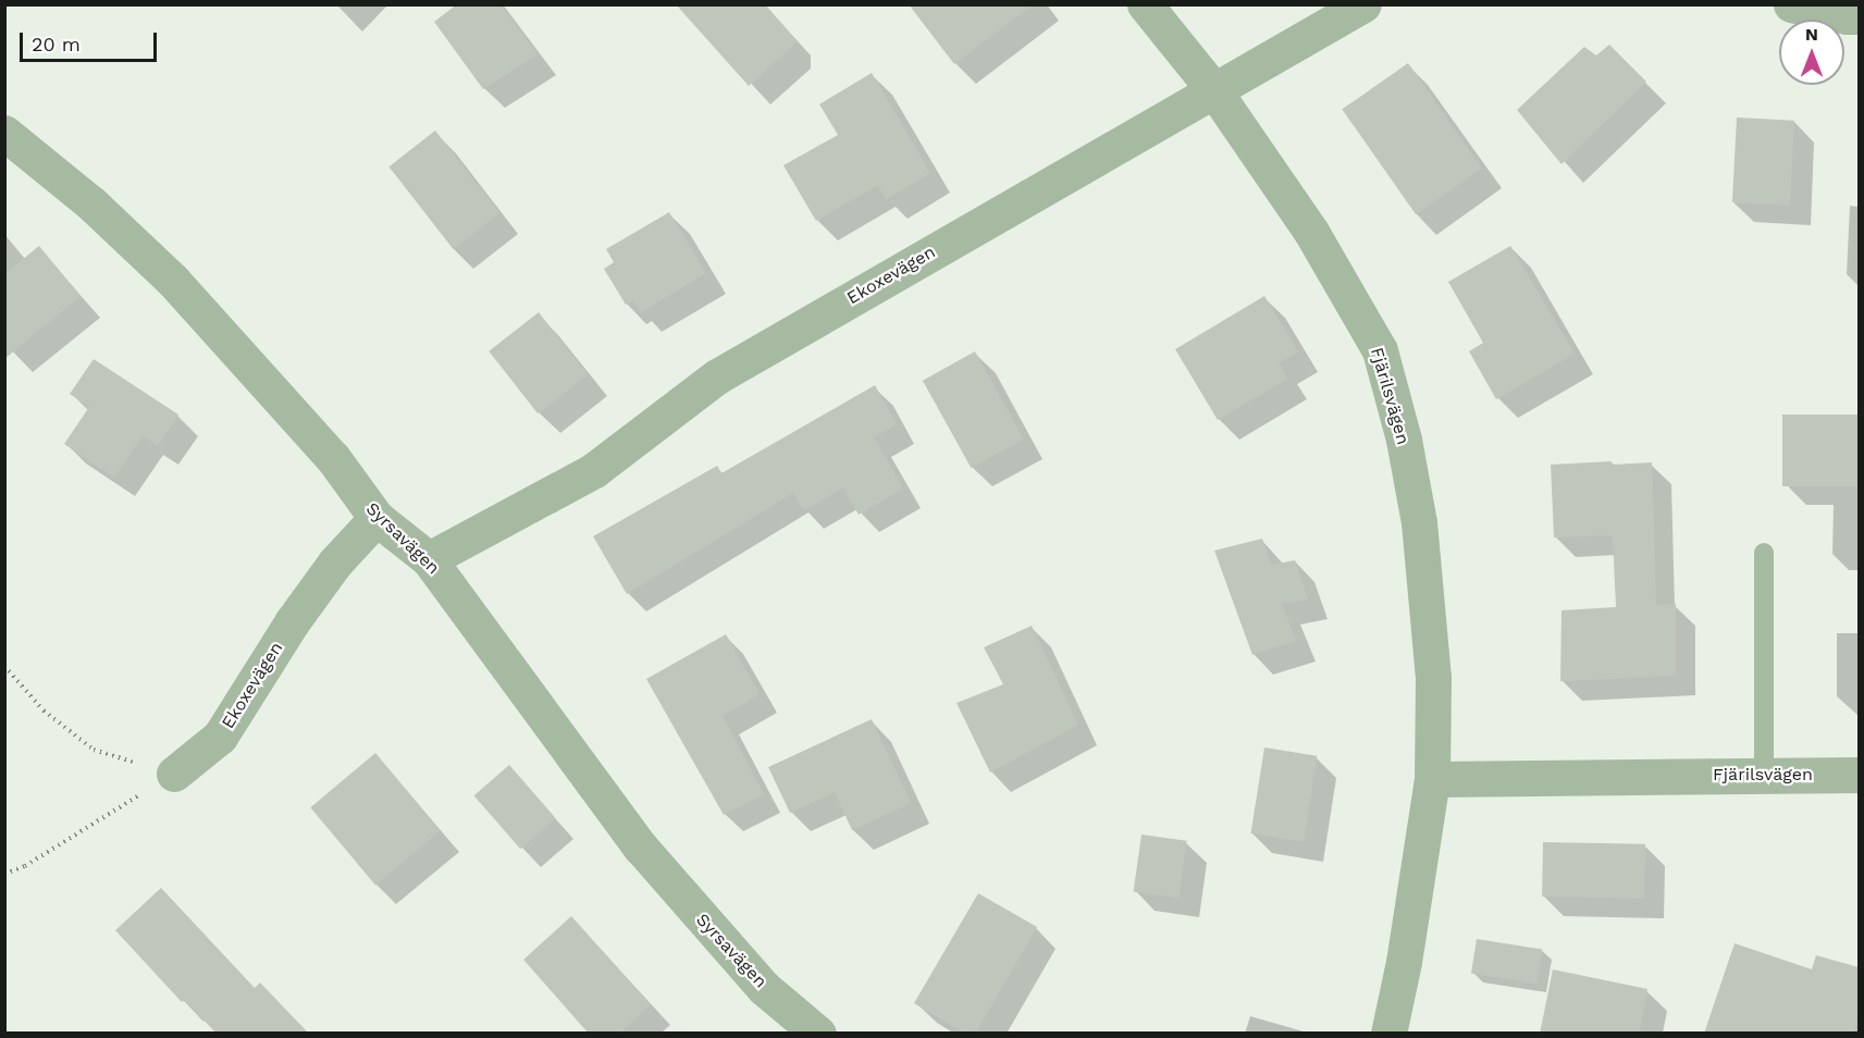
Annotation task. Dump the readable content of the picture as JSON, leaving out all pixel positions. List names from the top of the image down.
{
  "streets": {
    "street": ["Ekoxevägen", "Fjärilsvägen", "Syrsavägen"]
  },
  "crossings": [
    ["Ekoxevägen", "Fjärilsvägen"],
    ["Ekoxevägen", "Syrsavägen"]
  ],
  "scale_bar": "20 m",
  "north": "top"
}
